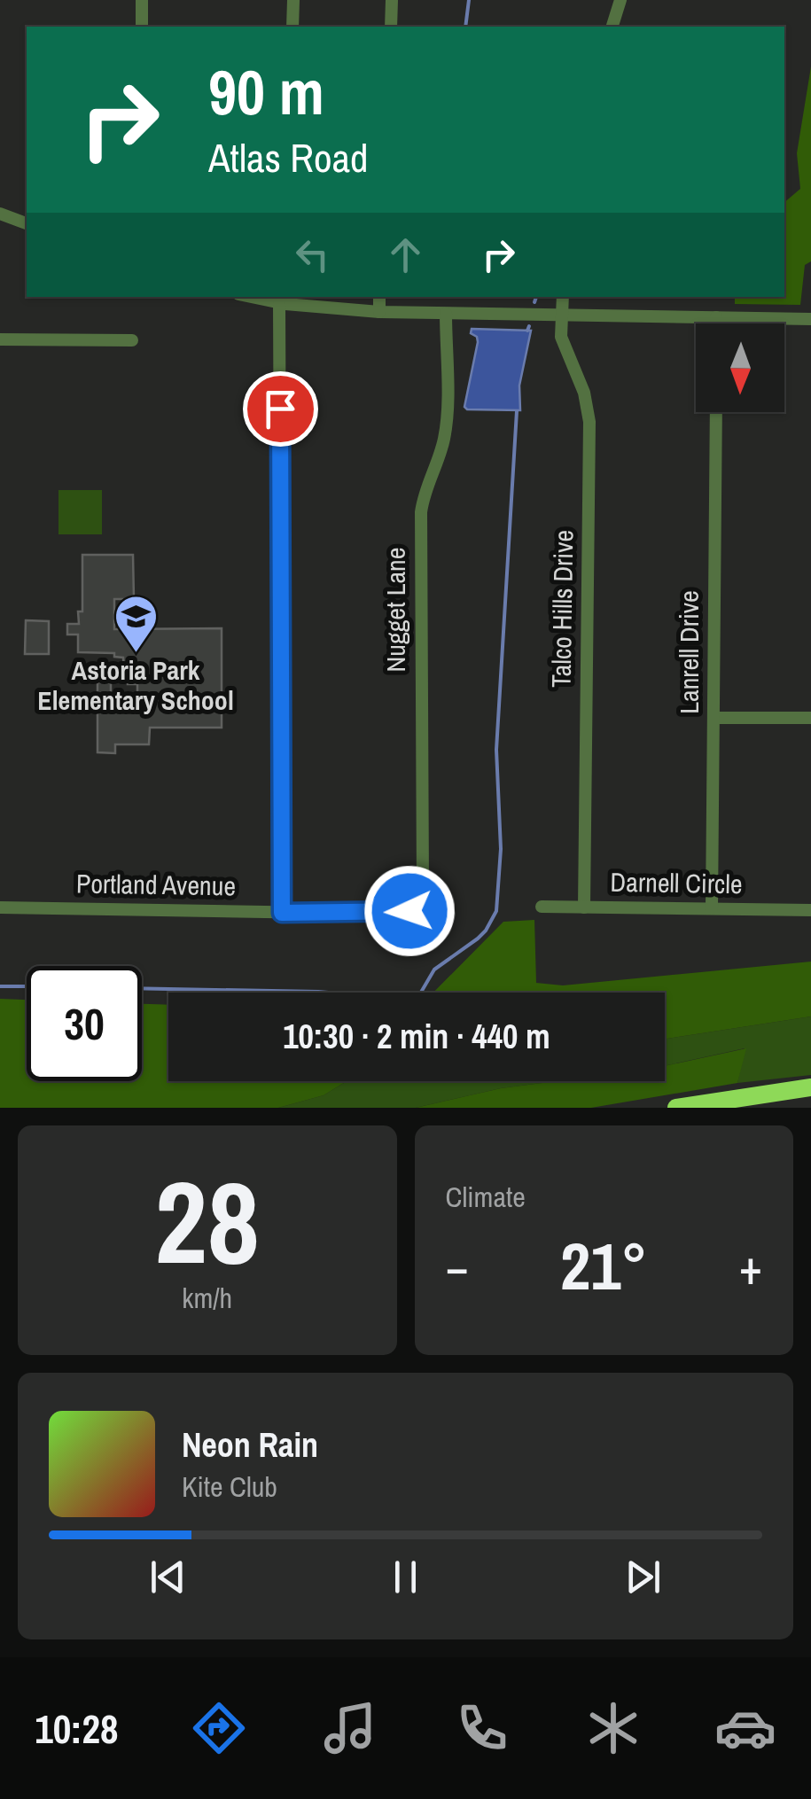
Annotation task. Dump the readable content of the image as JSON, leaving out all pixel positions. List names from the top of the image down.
{
  "streets": {
    "street": [
      "Talco Hills Drive",
      "Nugget Lane",
      "Lanrell Drive",
      "Darnell Circle",
      "Portland Avenue"
    ]
  },
  "crossings": [
    ["Talco Hills Drive", "Darnell Circle"],
    ["Nugget Lane", "Portland Avenue"],
    ["Lanrell Drive", "Darnell Circle"]
  ],
  "places": {
    "school or university": ["Astoria Park Elementary School"]
  },
  "north": "bottom",
  "page": {
    "turn": ["90 m", "Atlas Road"],
    "limit": "30",
    "trip": "10:30 · 2 min · 440 m",
    "tile": [
      ["28", "km/h"],
      "Climate"
    ],
    "heat": ["−", "21°", "+"],
    "song": ["Neon Rain", "Kite Club"],
    "tabs": "10:28"
  }
}
